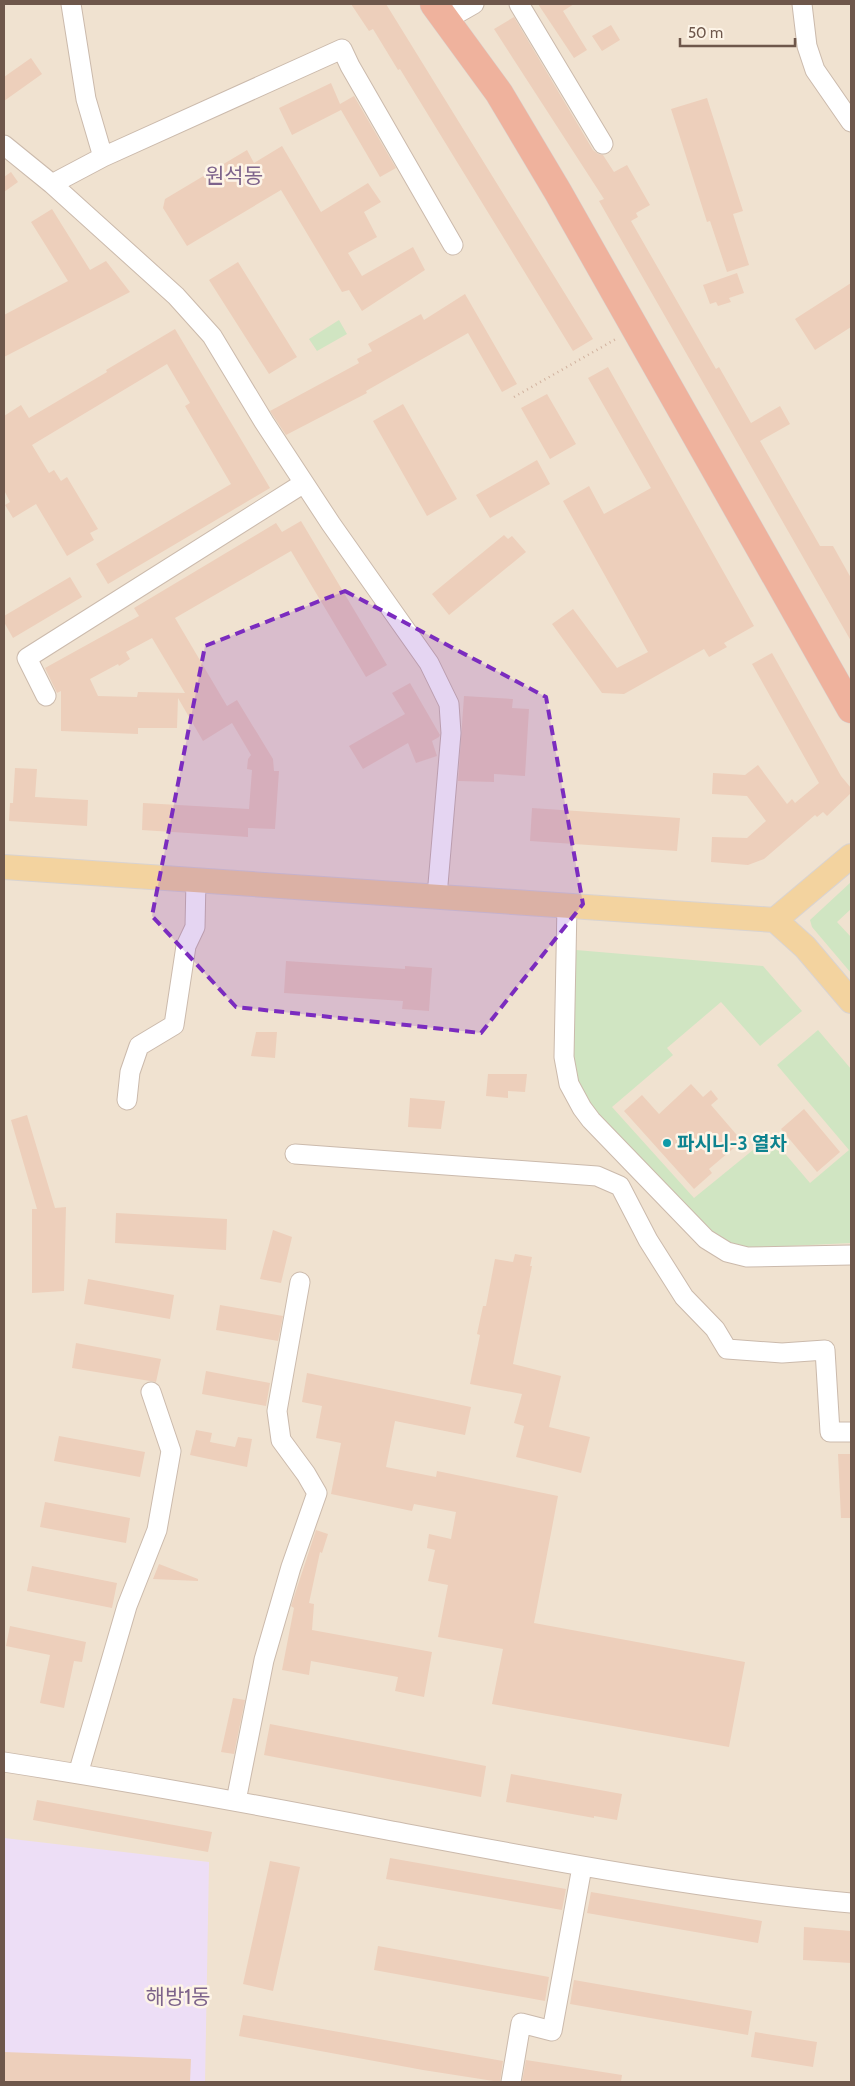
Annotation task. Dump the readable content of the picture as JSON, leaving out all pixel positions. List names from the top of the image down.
{
  "districts": ["원석동", "해방1동"],
  "places": ["파시니-3 열차"],
  "scale_bar": "50 m"
}
